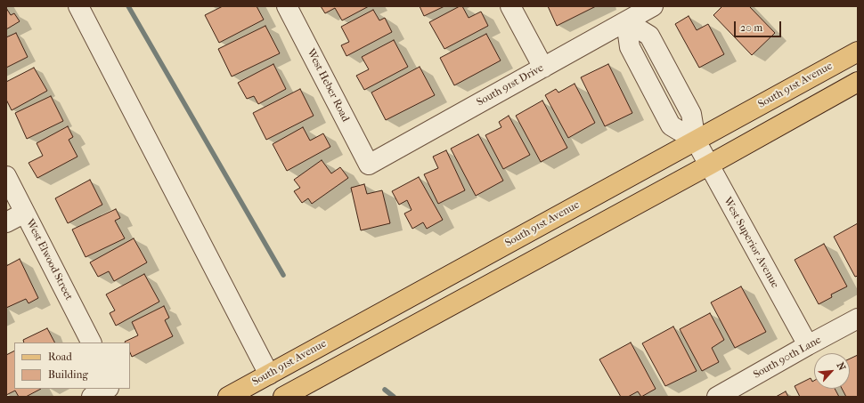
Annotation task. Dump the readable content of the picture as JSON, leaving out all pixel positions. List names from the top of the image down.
{
  "streets": {
    "main road": ["South 91st Avenue"],
    "street": [
      "West Heber Road",
      "South 91st Drive",
      "West Superior Avenue",
      "West Elwood Street",
      "South 90th Lane"
    ]
  },
  "crossings": [
    ["West Heber Road", "South 91st Drive"],
    ["South 91st Avenue", "West Superior Avenue"],
    ["West Superior Avenue", "South 90th Lane"]
  ],
  "legend": ["Road", "Building"],
  "scale_bar": "20 m",
  "north": "top right"
}
